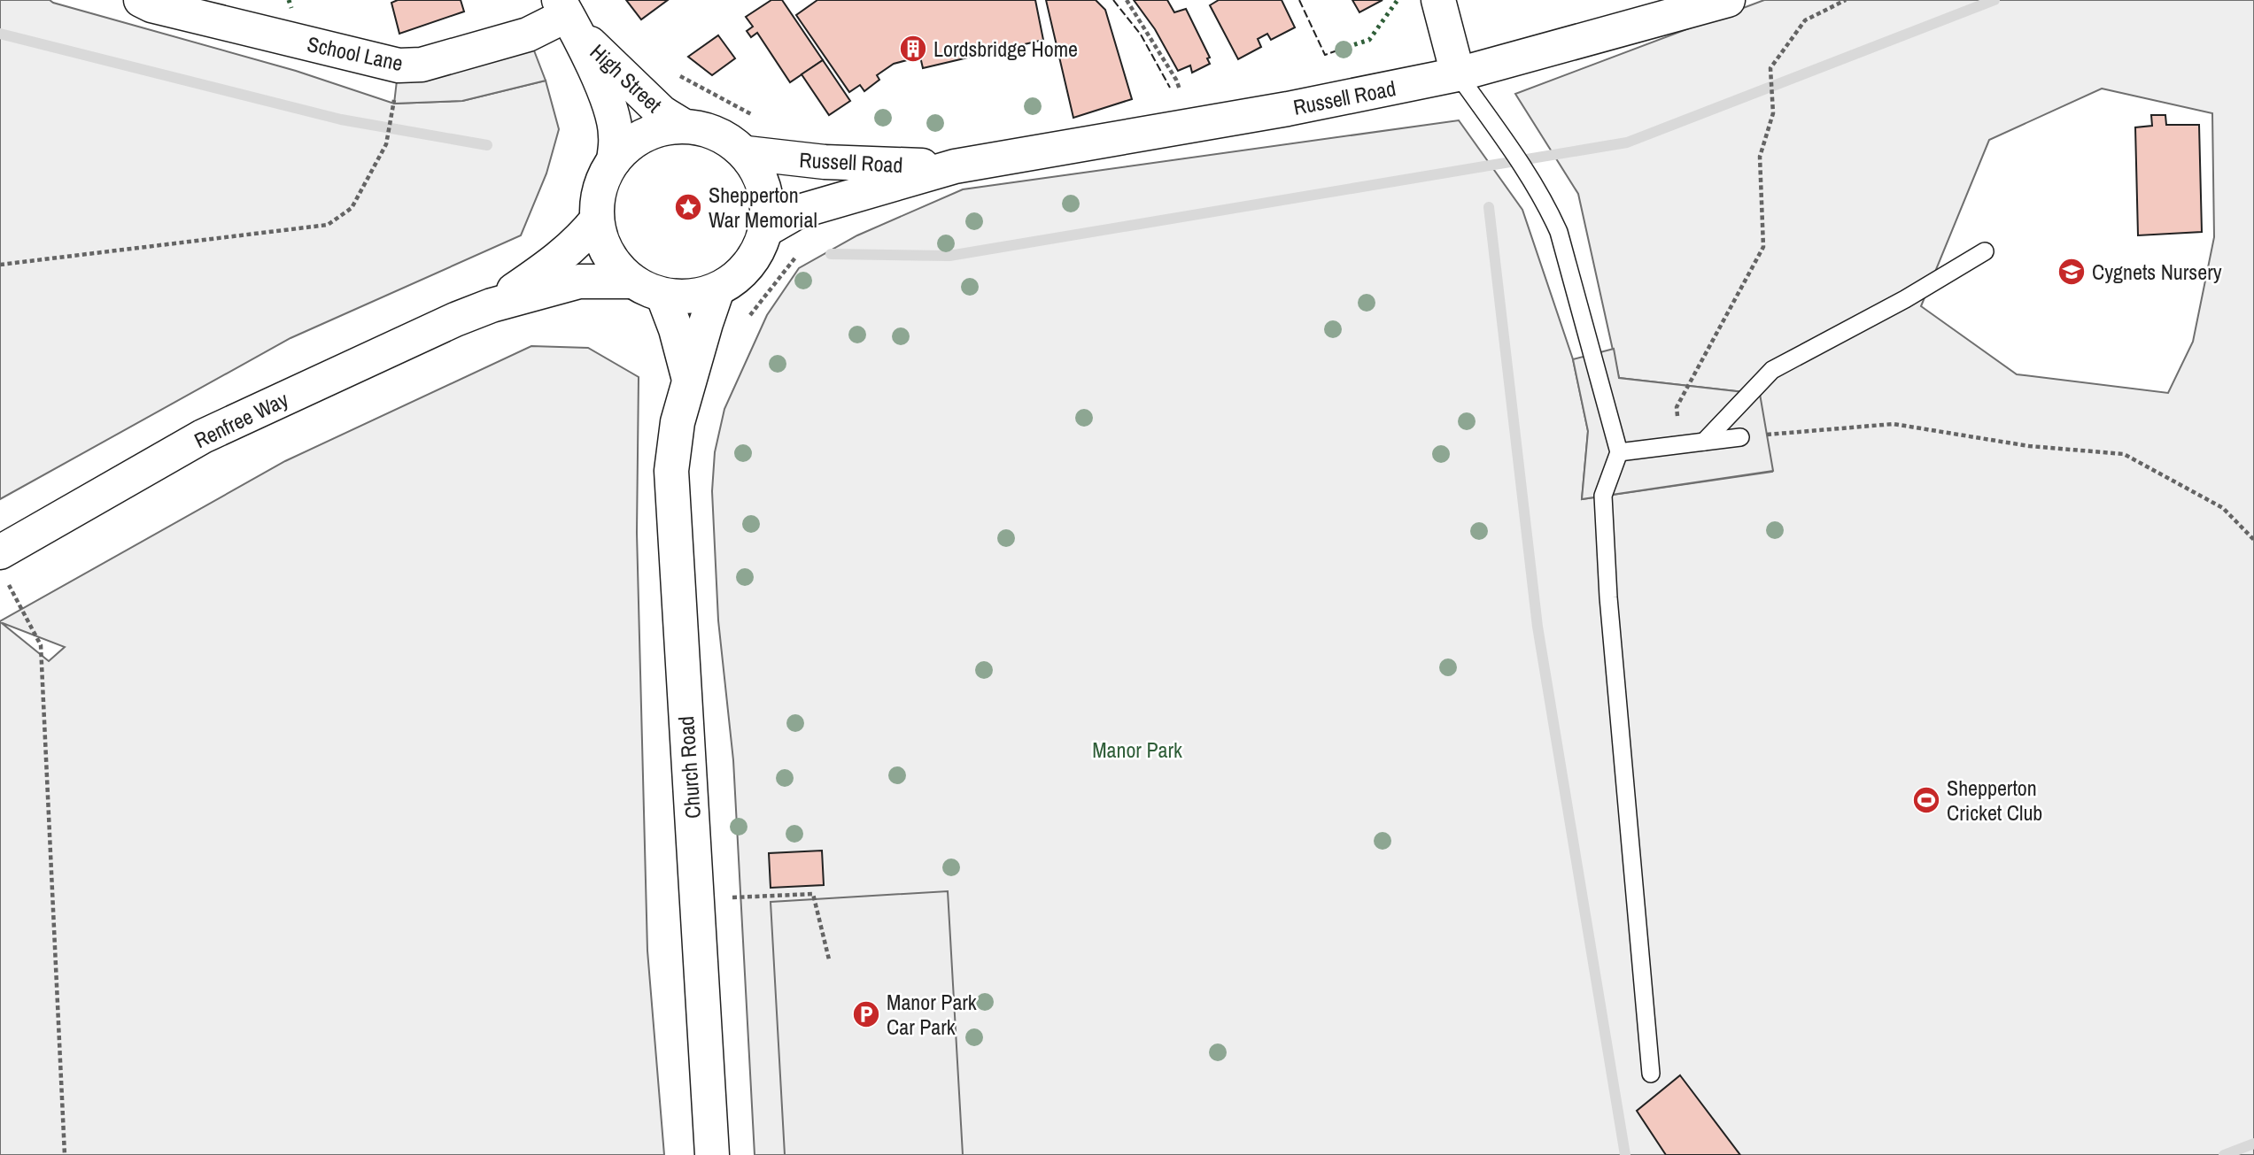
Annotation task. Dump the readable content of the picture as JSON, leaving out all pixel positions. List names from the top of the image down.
{
  "streets": {
    "main road": [
      "School Lane",
      "High Street",
      "Russell Road",
      "Renfree Way",
      "Church Road"
    ]
  },
  "crossings": [
    ["School Lane", "High Street"],
    ["High Street", "Russell Road"],
    ["High Street", "Renfree Way"],
    ["High Street", "Church Road"],
    ["Russell Road", "Renfree Way"],
    ["Russell Road", "Church Road"],
    ["Renfree Way", "Church Road"]
  ],
  "parks": ["Manor Park"],
  "places": {
    "building": ["Lordsbridge Home"],
    "place": ["Shepperton War Memorial"],
    "school or university": ["Cygnets Nursery"],
    "sports": ["Shepperton Cricket Club"],
    "parking": ["Manor Park Car Park"]
  }
}
